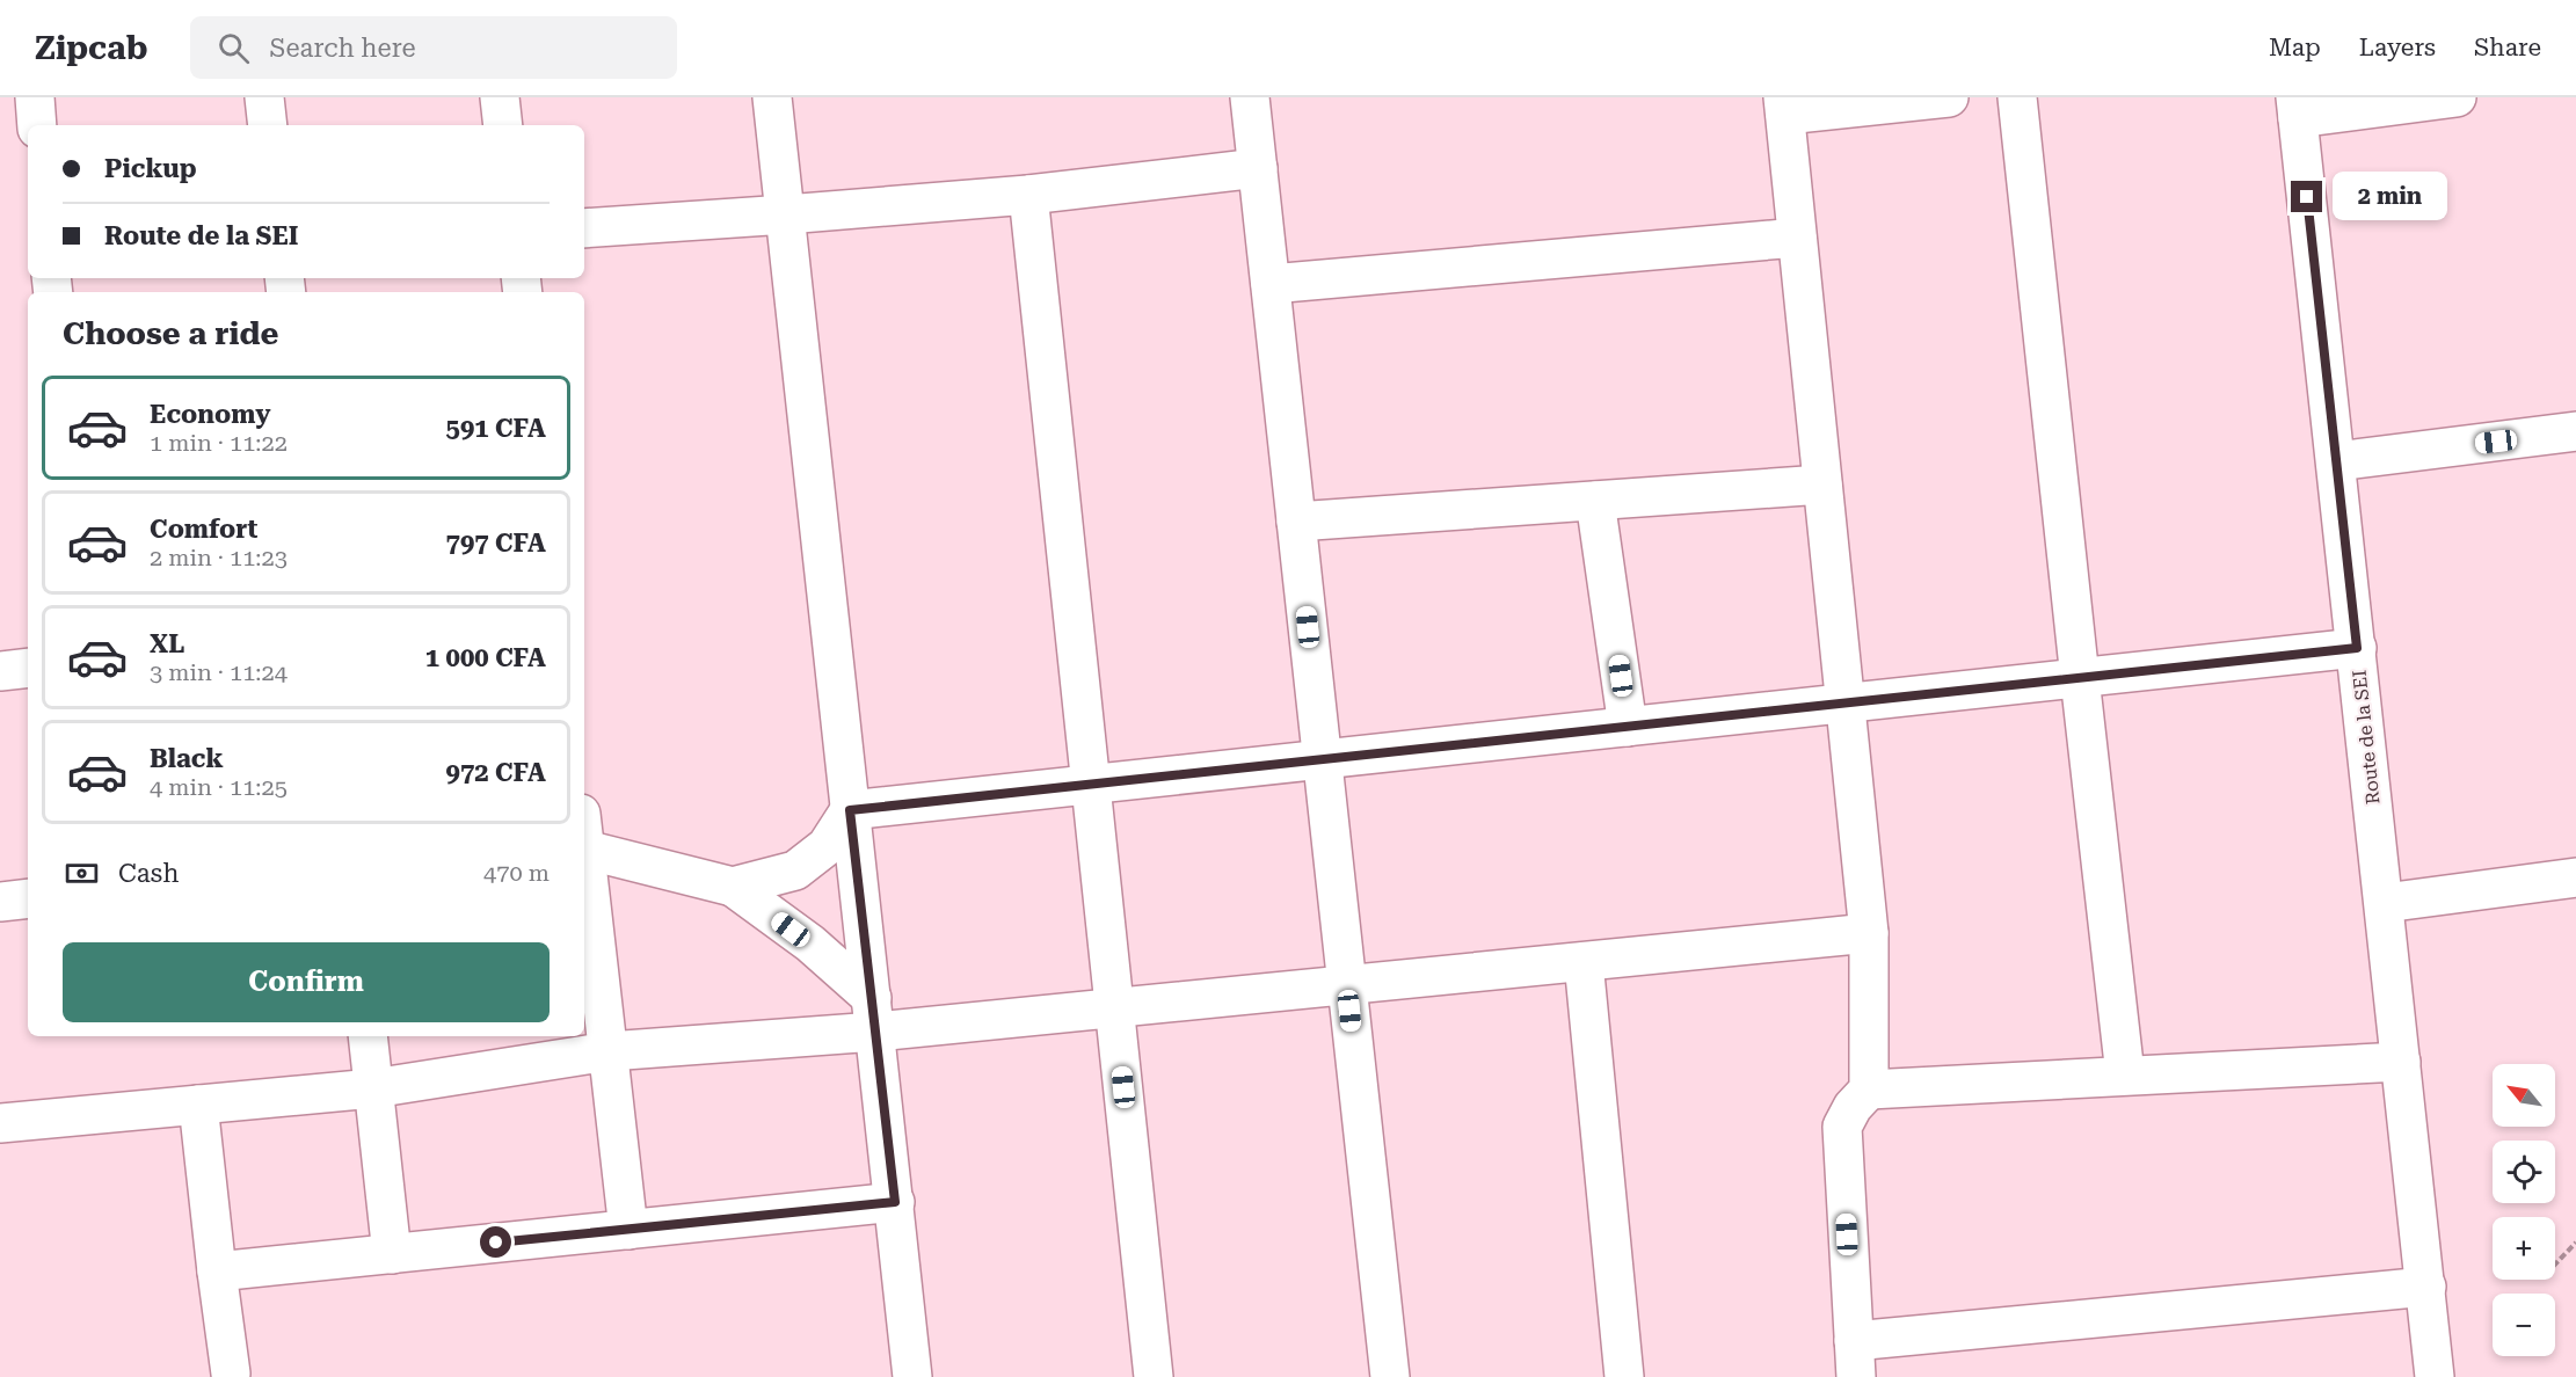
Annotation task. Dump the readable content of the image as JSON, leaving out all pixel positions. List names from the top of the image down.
{
  "streets": {
    "street": ["Route de la SEI"]
  },
  "north": "top left",
  "page": {
    "header": "Zipcab",
    "search": "Search here",
    "nav": ["Map", "Layers", "Share"],
    "banner": ["Pickup", "Route de la SEI"],
    "bubble": "2 min",
    "heading": "Choose a ride",
    "list": [
      {
        "name": "Economy",
        "note": "1 min · 11:22",
        "value": "591 CFA"
      },
      {
        "name": "Comfort",
        "note": "2 min · 11:23",
        "value": "797 CFA"
      },
      {
        "name": "XL",
        "note": "3 min · 11:24",
        "value": "1 000 CFA"
      },
      {
        "name": "Black",
        "note": "4 min · 11:25",
        "value": "972 CFA"
      }
    ],
    "pay": ["Cash", "470 m"],
    "buttons": "Confirm",
    "map_buttons": ["+", "−"]
  }
}
